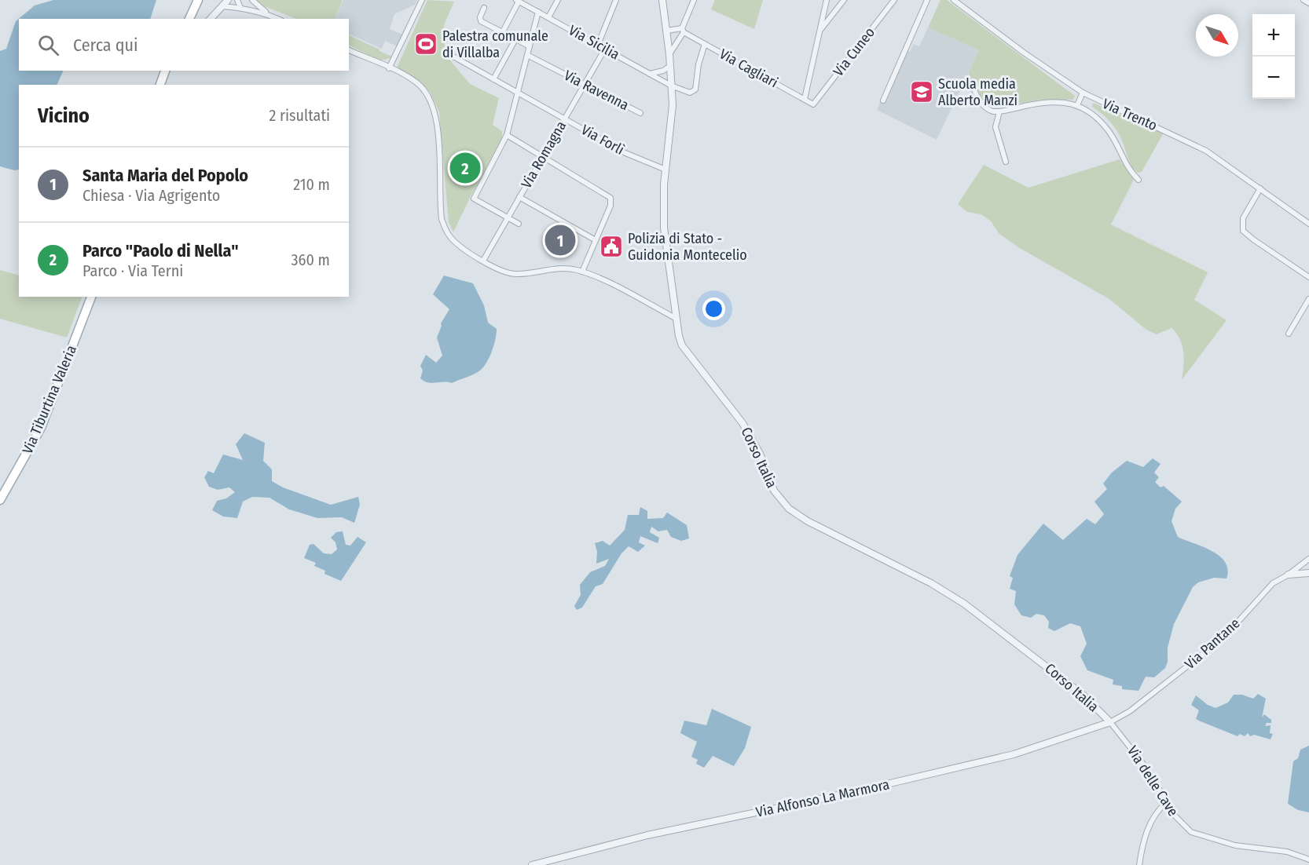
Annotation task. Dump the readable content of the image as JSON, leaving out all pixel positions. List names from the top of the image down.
{
  "streets": {
    "main road": ["Via Tiburtina Valeria"],
    "street": [
      "Via Sicilia",
      "Via Cuneo",
      "Via Cagliari",
      "Via Ravenna",
      "Via Trento",
      "Via Forlì",
      "Via Romagna",
      "Corso Italia",
      "Via Pantane",
      "Via delle Cave",
      "Via Alfonso La Marmora"
    ]
  },
  "crossings": [
    ["Via Sicilia", "Via Cagliari"],
    ["Via Sicilia", "Via Romagna"],
    ["Via Sicilia", "Corso Italia"],
    ["Via Cuneo", "Via Cagliari"],
    ["Via Ravenna", "Via Romagna"],
    ["Via Forlì", "Via Romagna"],
    ["Via Forlì", "Corso Italia"],
    ["Corso Italia", "Via Pantane"],
    ["Corso Italia", "Via delle Cave"],
    ["Corso Italia", "Via Alfonso La Marmora"],
    ["Via Pantane", "Via delle Cave"],
    ["Via Pantane", "Via Alfonso La Marmora"],
    ["Via delle Cave", "Via Alfonso La Marmora"]
  ],
  "places": {
    "sports": ["Palestra comunale di Villalba"],
    "school or university": ["Scuola media Alberto Manzi"],
    "public building": ["Polizia di Stato - Guidonia Montecelio"]
  },
  "north": "bottom right",
  "page": {
    "map_buttons": ["+", "−"],
    "search": "Cerca qui",
    "heading": ["Vicino", "2 risultati"],
    "list": [
      {
        "mark": "1",
        "name": "Santa Maria del Popolo",
        "note": "Chiesa · Via Agrigento",
        "value": "210 m"
      },
      {
        "mark": "2",
        "name": "Parco \"Paolo di Nella\"",
        "note": "Parco · Via Terni",
        "value": "360 m"
      }
    ],
    "pins": ["2", "1"]
  }
}
